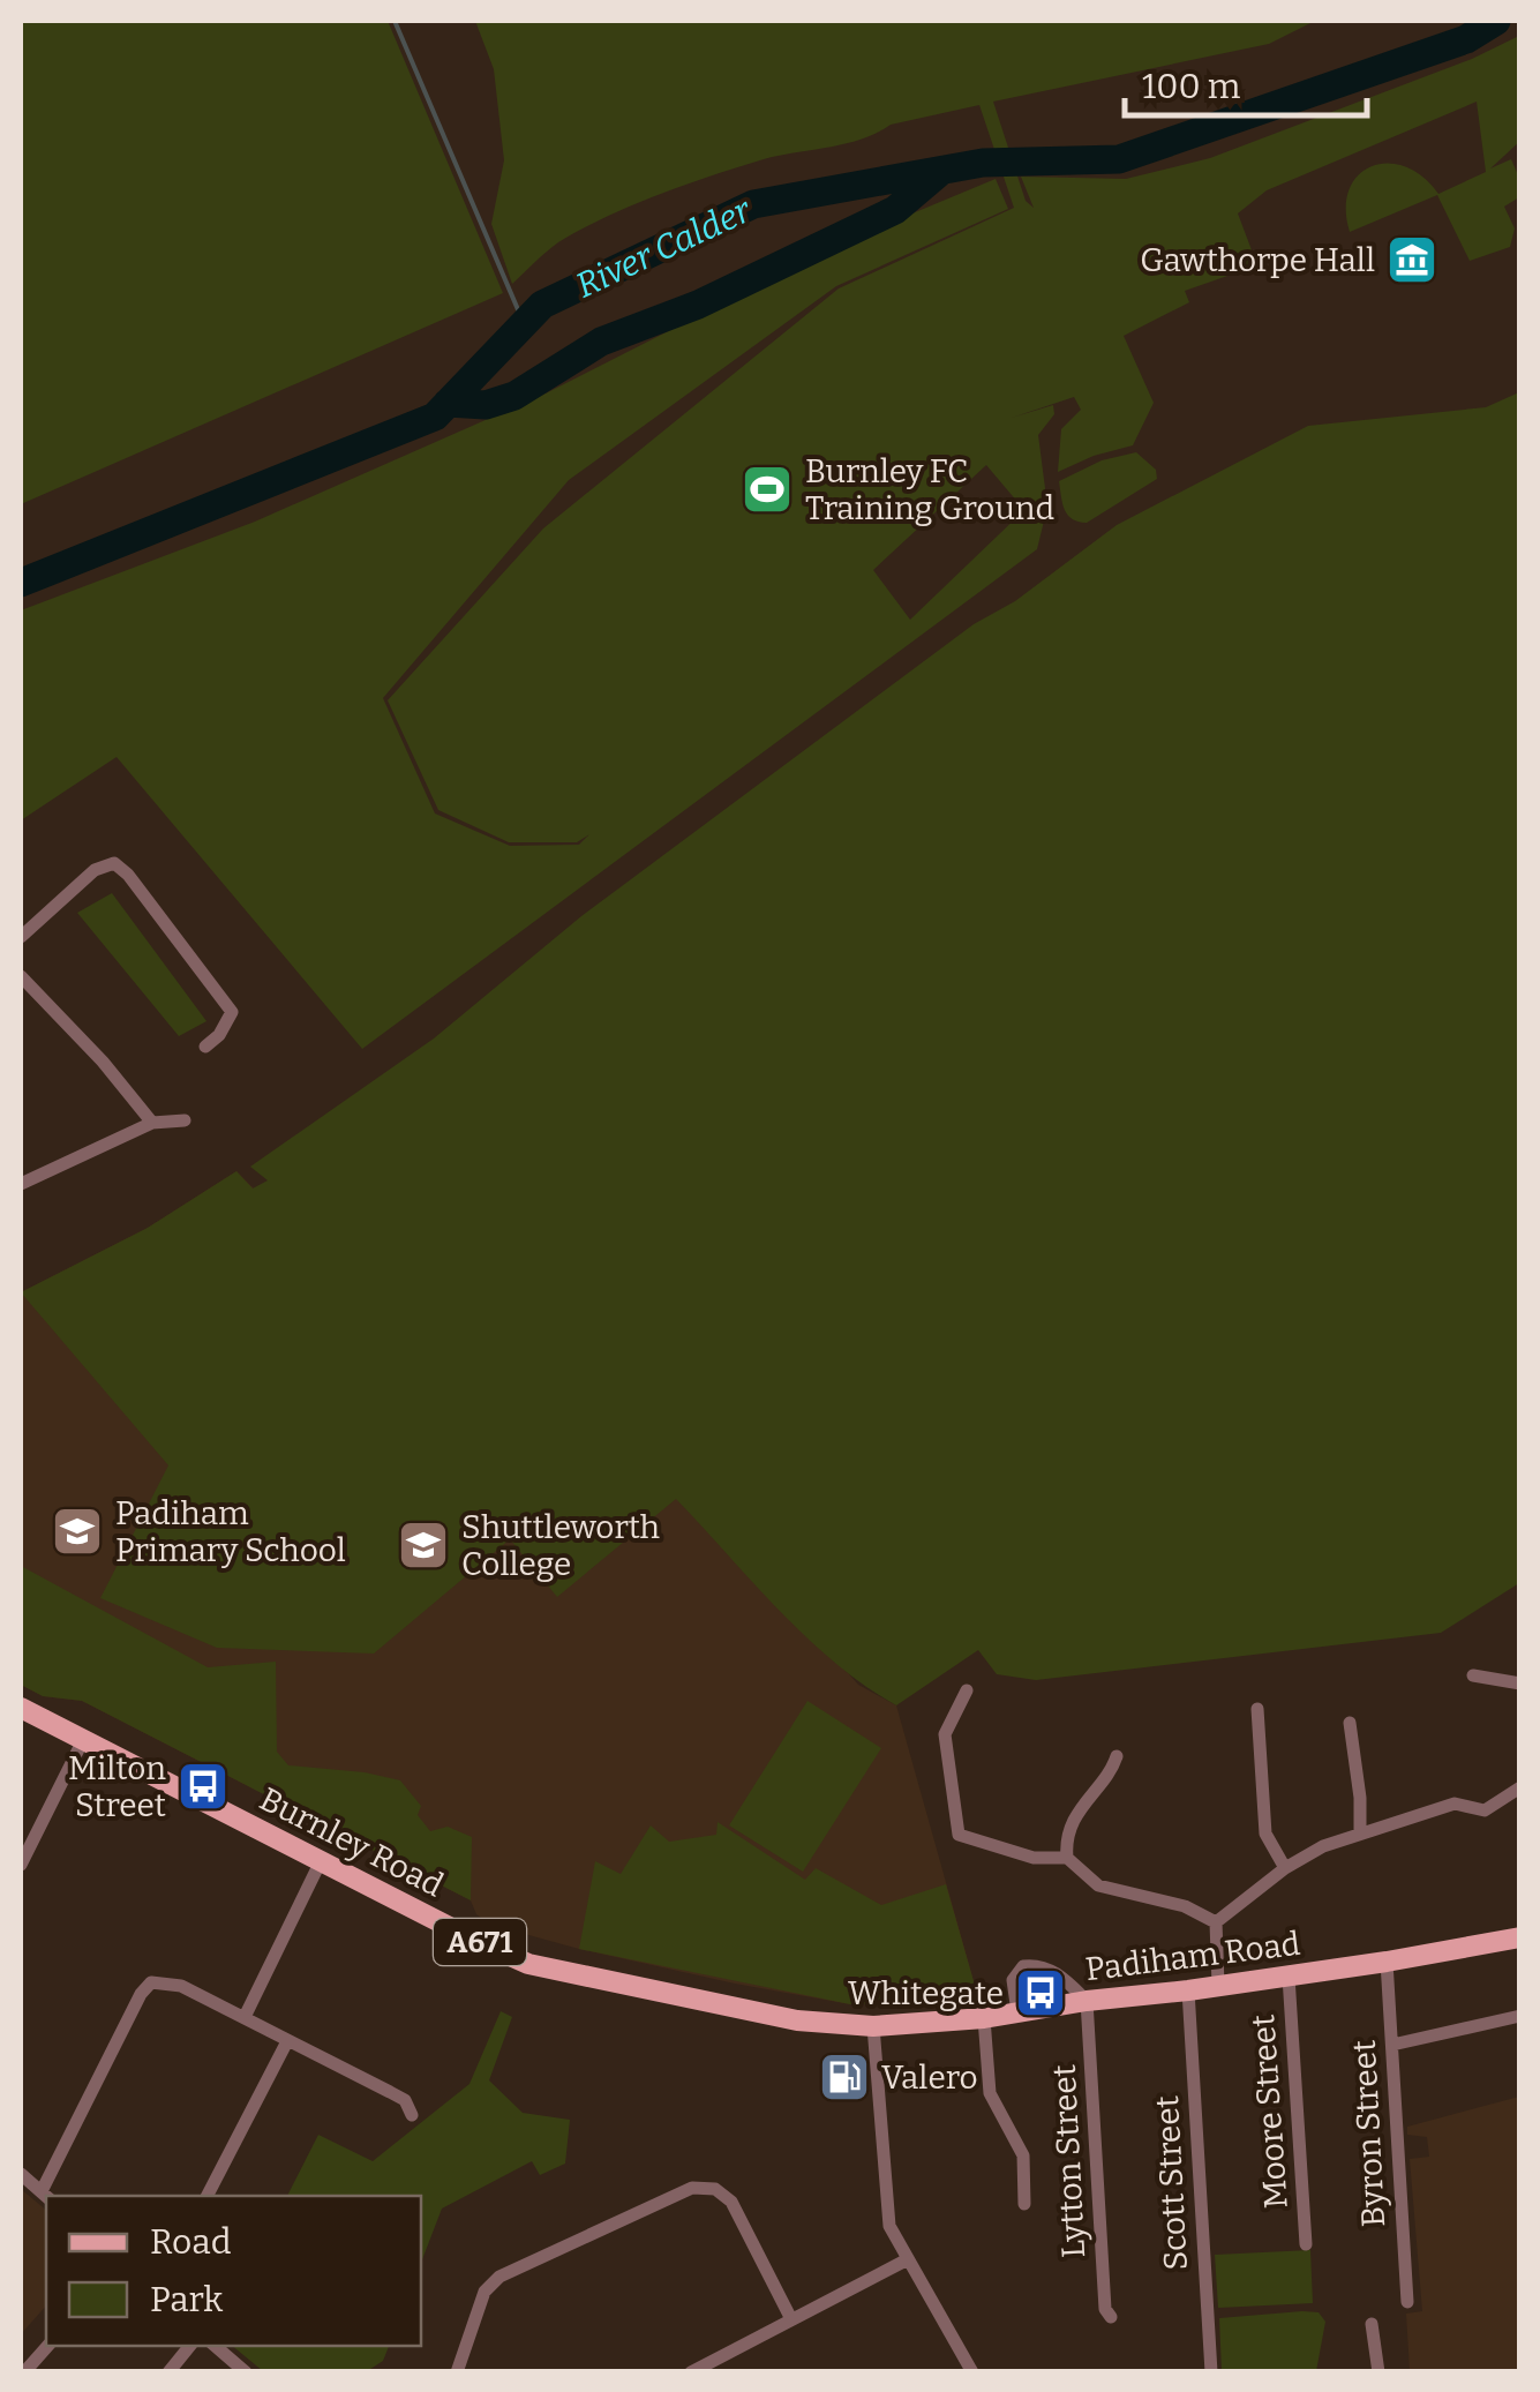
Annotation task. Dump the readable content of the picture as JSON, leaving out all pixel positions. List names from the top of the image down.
{
  "streets": {
    "main road": ["Burnley Road", "A671", "Padiham Road"],
    "street": [
      "Moore Street",
      "Byron Street",
      "Lytton Street",
      "Scott Street"
    ]
  },
  "crossings": [
    ["Burnley Road", "Padiham Road"],
    ["Padiham Road", "Moore Street"],
    ["Padiham Road", "Byron Street"],
    ["Padiham Road", "Lytton Street"],
    ["Padiham Road", "Scott Street"]
  ],
  "water": ["River Calder"],
  "places": {
    "museum": ["Gawthorpe Hall"],
    "sports": ["Burnley FC Training Ground"],
    "school or university": ["Padiham Primary School", "Shuttleworth College"],
    "bus stop": ["Milton Street", "Whitegate"],
    "fuel station": ["Valero"]
  },
  "legend": ["Road", "Park"],
  "scale_bar": "100 m"
}
